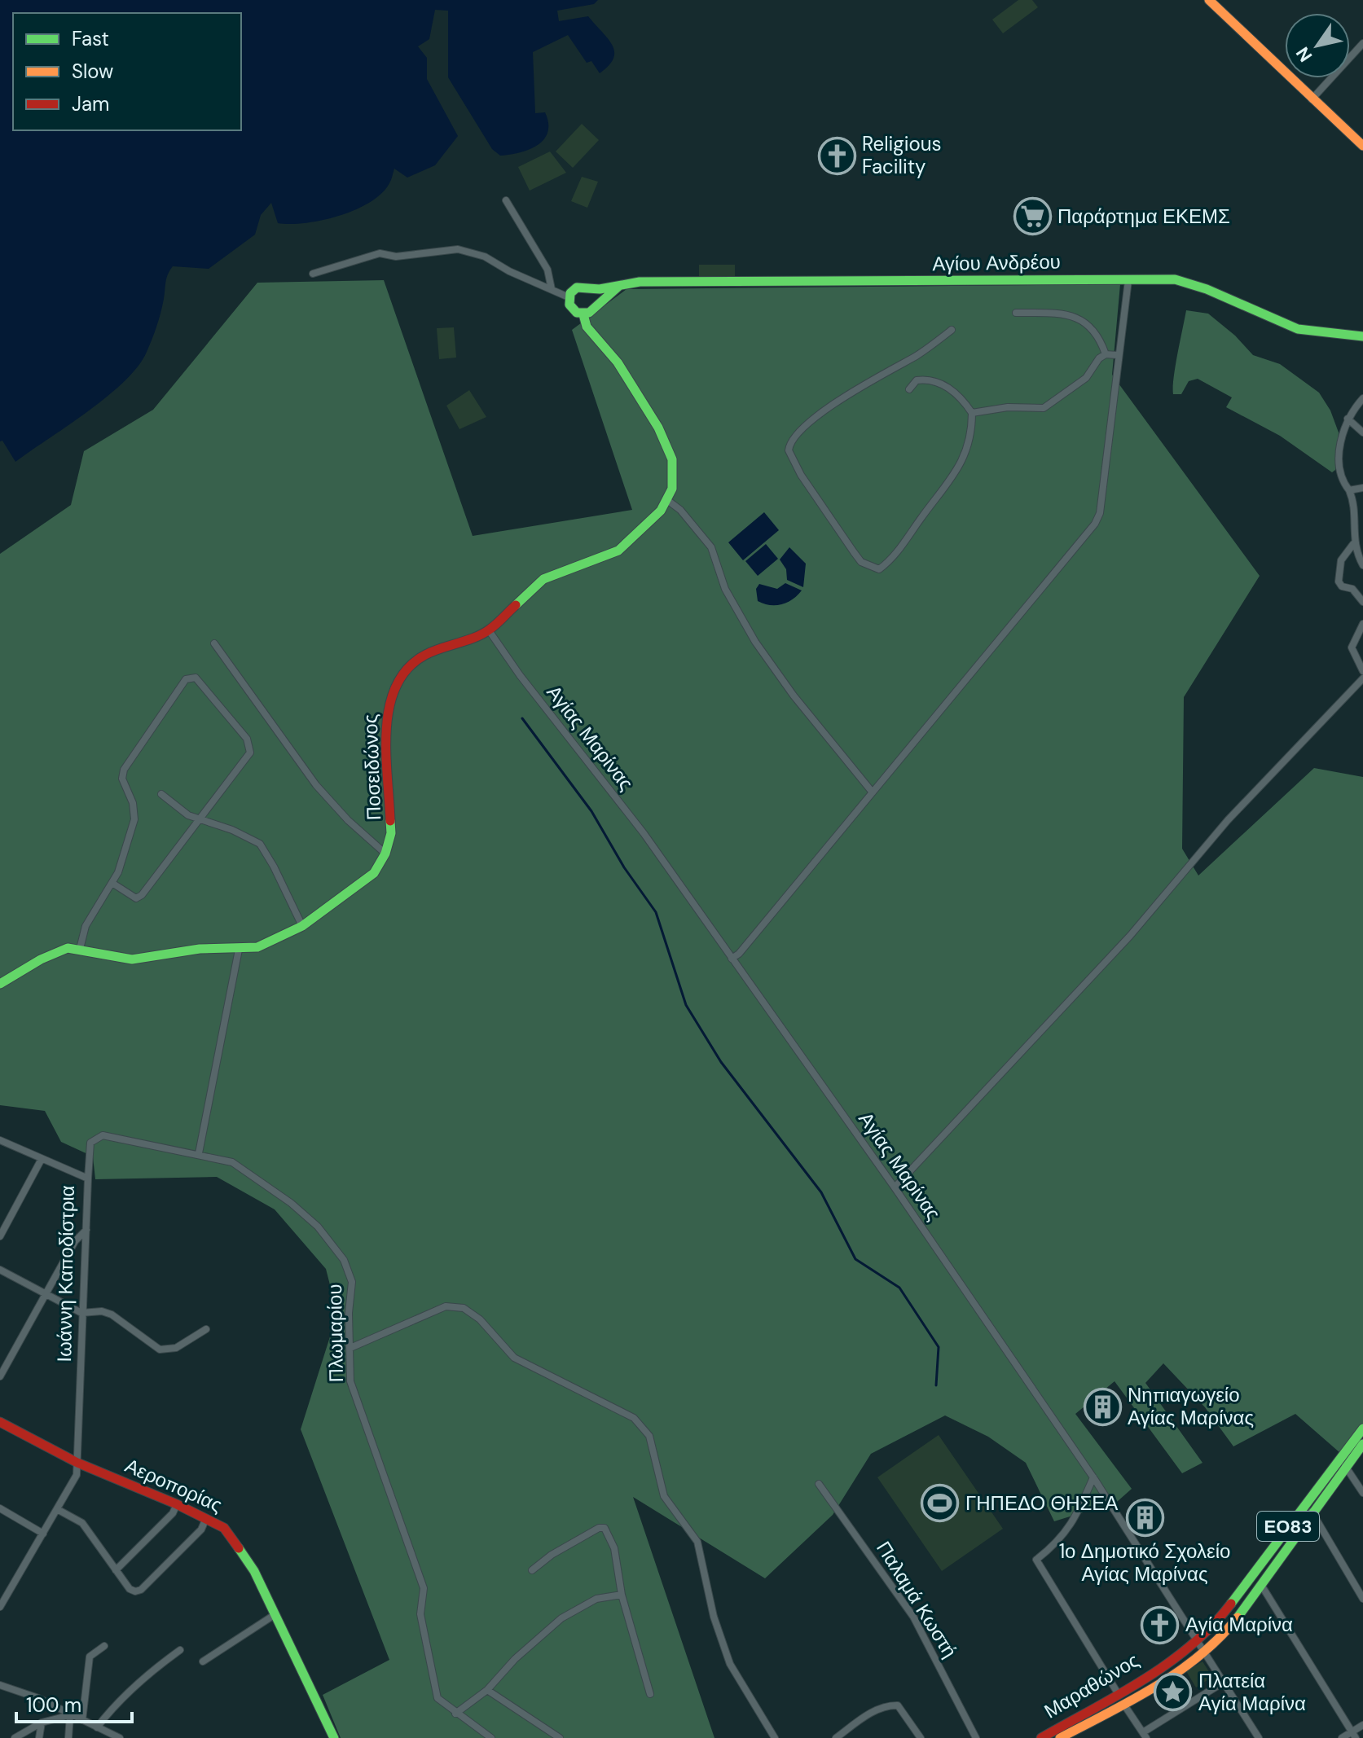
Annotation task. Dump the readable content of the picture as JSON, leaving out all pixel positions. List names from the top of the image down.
{
  "streets": {
    "street": [
      "Αγίου Ανδρέου",
      "Αγίας Μαρίνας",
      "Ποσειδώνος",
      "Ιωάννη Καποδίστρια",
      "Πλωμαρίου",
      "Αεροπορίας",
      "ΕΟ83",
      "Παλαμά Κωστή",
      "Μαραθώνος"
    ]
  },
  "crossings": [
    ["Αγίας Μαρίνας", "Ποσειδώνος"],
    ["Αγίας Μαρίνας", "Μαραθώνος"],
    ["Ιωάννη Καποδίστρια", "Πλωμαρίου"],
    ["Ιωάννη Καποδίστρια", "Αεροπορίας"]
  ],
  "places": {
    "church": ["Religious Facility", "Αγία Μαρίνα"],
    "supermarket": ["Παράρτημα ΕΚΕΜΣ"],
    "building": ["Νηπιαγωγείο Αγίας Μαρίνας", "1ο Δημοτικό Σχολείο Αγίας Μαρίνας"],
    "sports": ["ΓΗΠΕΔΟ ΘΗΣΕΑ"],
    "place": ["Πλατεία Αγία Μαρίνα"]
  },
  "legend": ["Fast", "Slow", "Jam"],
  "scale_bar": "100 m",
  "north": "bottom left"
}
